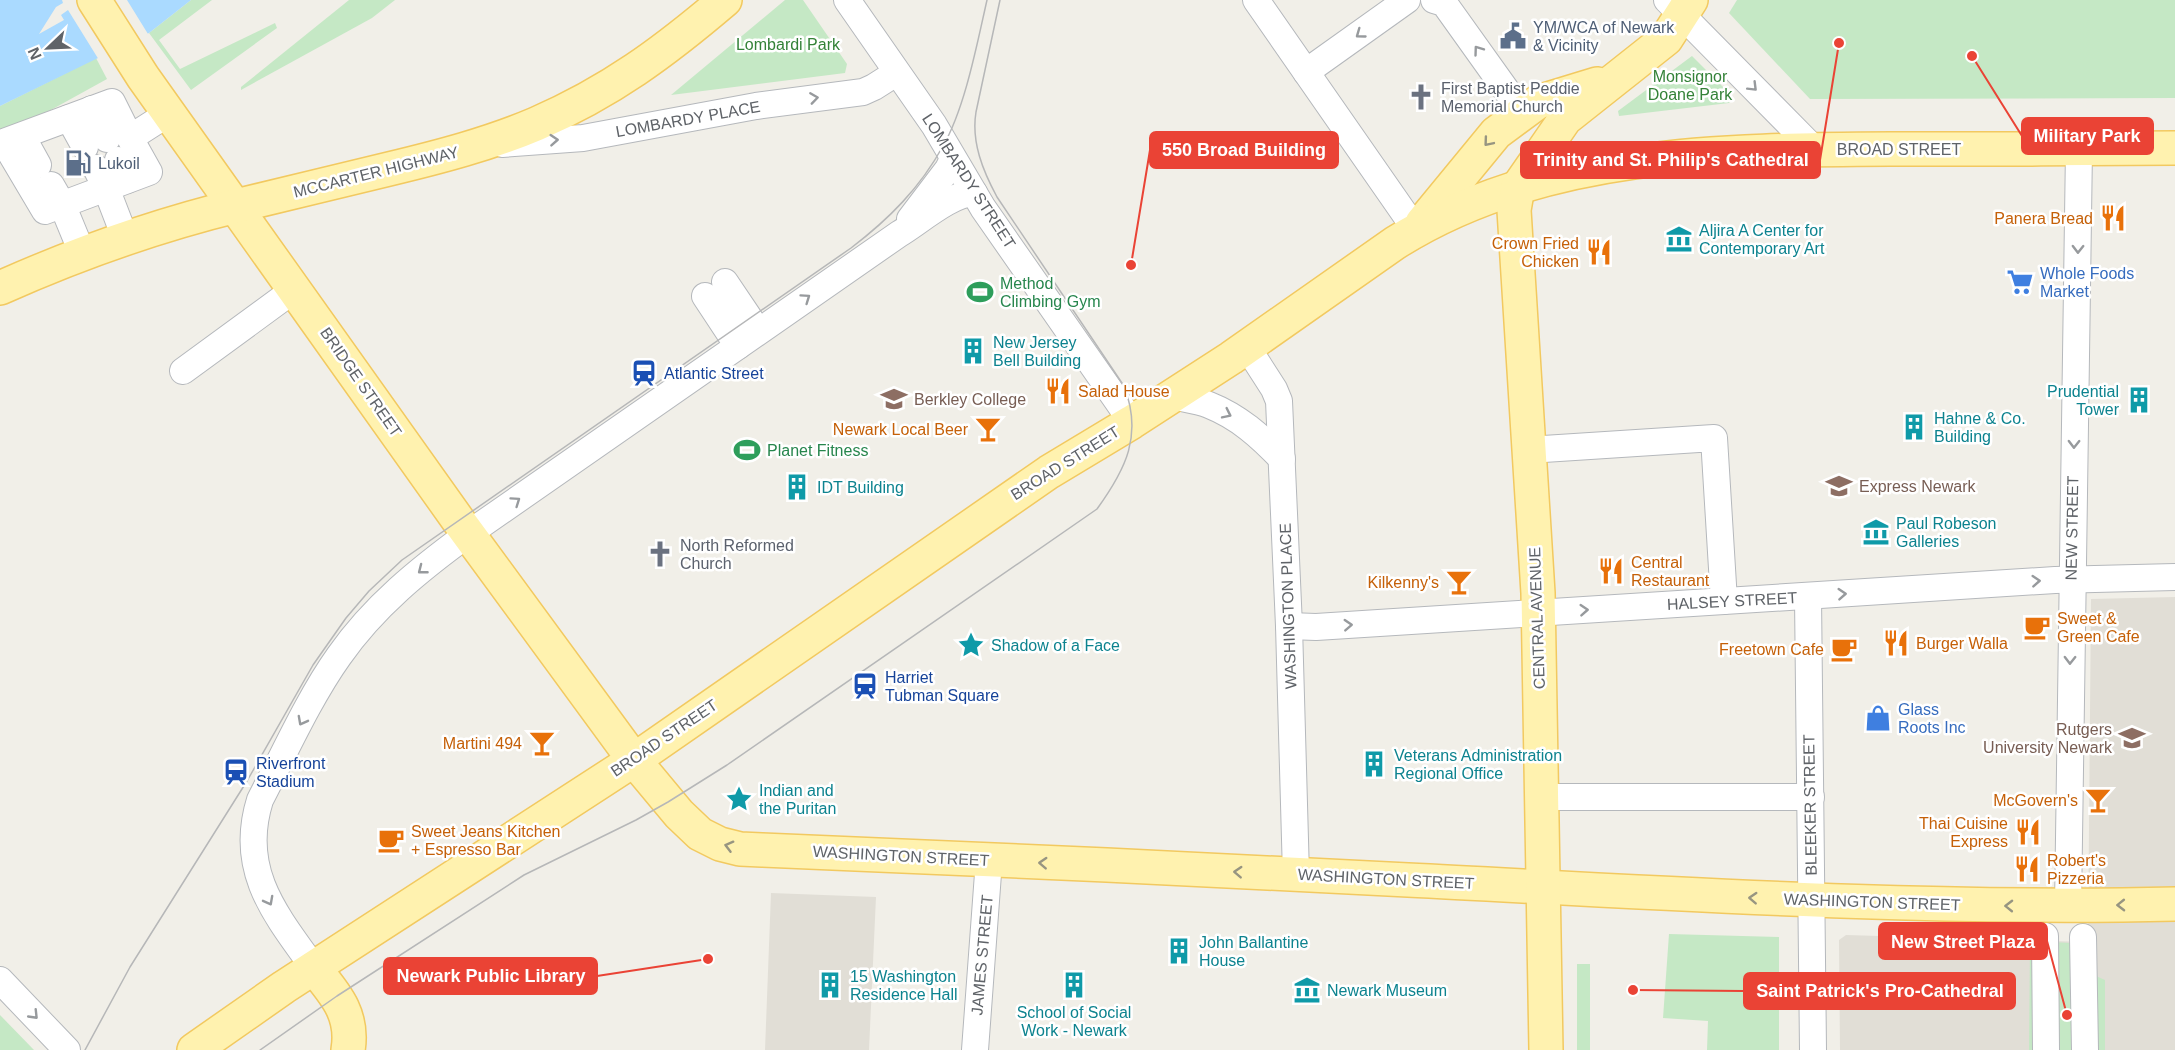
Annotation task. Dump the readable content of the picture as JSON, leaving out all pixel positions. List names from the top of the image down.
{
  "streets": {
    "main road": [
      "BROAD STREET",
      "MCCARTER HIGHWAY",
      "BRIDGE STREET",
      "CENTRAL AVENUE",
      "WASHINGTON STREET"
    ],
    "street": [
      "LOMBARDY PLACE",
      "LOMBARDY STREET",
      "NEW STREET",
      "HALSEY STREET",
      "WASHINGTON PLACE",
      "BLEEKER STREET",
      "JAMES STREET"
    ]
  },
  "crossings": [
    ["LOMBARDY PLACE", "MCCARTER HIGHWAY"],
    ["LOMBARDY PLACE", "LOMBARDY STREET"],
    ["BROAD STREET", "LOMBARDY STREET"],
    ["BROAD STREET", "BRIDGE STREET"],
    ["BROAD STREET", "NEW STREET"],
    ["BROAD STREET", "WASHINGTON PLACE"],
    ["BROAD STREET", "CENTRAL AVENUE"],
    ["BROAD STREET", "WASHINGTON STREET"],
    ["MCCARTER HIGHWAY", "BRIDGE STREET"],
    ["BRIDGE STREET", "WASHINGTON STREET"],
    ["NEW STREET", "HALSEY STREET"],
    ["NEW STREET", "WASHINGTON STREET"],
    ["HALSEY STREET", "WASHINGTON PLACE"],
    ["HALSEY STREET", "CENTRAL AVENUE"],
    ["HALSEY STREET", "BLEEKER STREET"],
    ["WASHINGTON PLACE", "WASHINGTON STREET"],
    ["CENTRAL AVENUE", "WASHINGTON STREET"],
    ["BLEEKER STREET", "WASHINGTON STREET"],
    ["WASHINGTON STREET", "JAMES STREET"]
  ],
  "one_way": ["NEW STREET", "HALSEY STREET", "WASHINGTON STREET"],
  "parks": ["Lombardi Park", "Monsignor Doane Park"],
  "places": {
    "public building": ["YM/WCA of Newark & Vicinity"],
    "other": [
      "Trinity and St. Philip's Cathedral",
      "Military Park",
      "550 Broad Building",
      "Newark Public Library",
      "Saint Patrick's Pro-Cathedral",
      "New Street Plaza"
    ],
    "church": ["First Baptist Peddie Memorial Church", "North Reformed Church"],
    "fuel station": ["Lukoil"],
    "restaurant": [
      "Panera Bread",
      "Crown Fried Chicken",
      "Salad House",
      "Central Restaurant",
      "Burger Walla",
      "Thai Cuisine Express",
      "Robert's Pizzeria"
    ],
    "museum": ["Aljira A Center for Contemporary Art", "Paul Robeson Galleries", "Newark Museum"],
    "supermarket": ["Whole Foods Market"],
    "sports": ["Method Climbing Gym", "Planet Fitness"],
    "building": [
      "New Jersey Bell Building",
      "Prudential Tower",
      "Hahne & Co. Building",
      "IDT Building",
      "Veterans Administration Regional Office",
      "John Ballantine House",
      "15 Washington Residence Hall",
      "School of Social Work - Newark"
    ],
    "station": ["Atlantic Street", "Harriet Tubman Square", "Riverfront Stadium"],
    "school or university": ["Berkley College", "Express Newark", "Rutgers University Newark"],
    "bar": [
      "Newark Local Beer",
      "Kilkenny's",
      "Martini 494",
      "McGovern's"
    ],
    "cafe": ["Sweet & Green Cafe", "Freetown Cafe", "Sweet Jeans Kitchen + Espresso Bar"],
    "place": ["Shadow of a Face", "Indian and the Puritan"],
    "shop": ["Glass Roots Inc"]
  },
  "north": "bottom left"
}
